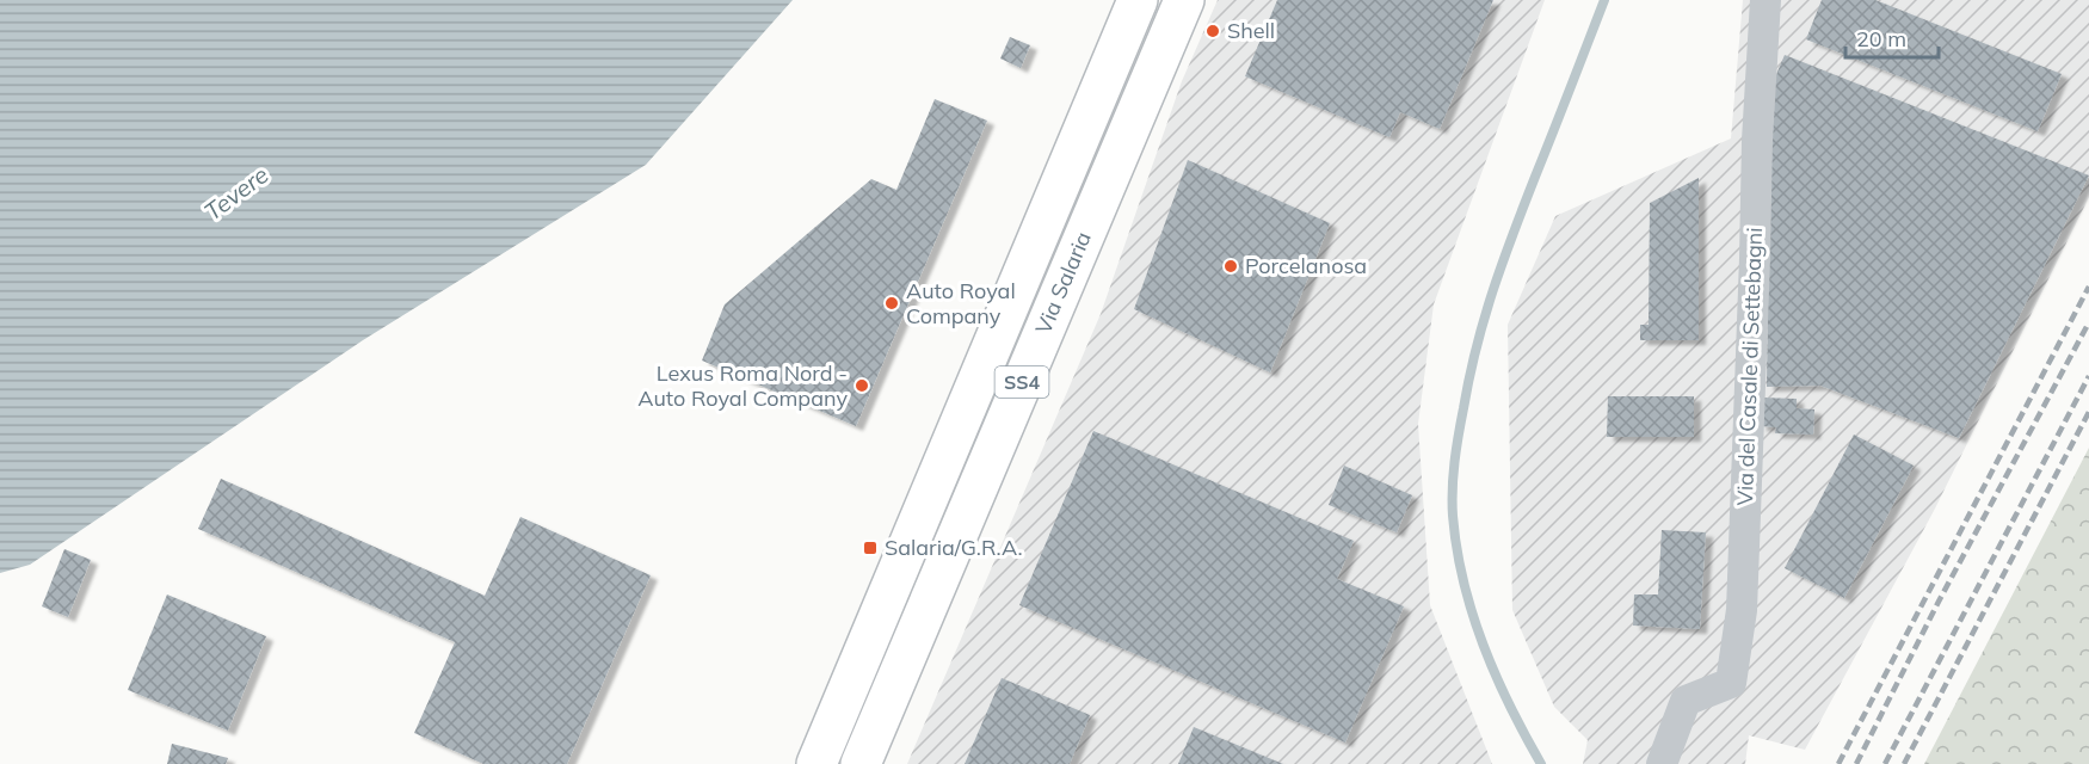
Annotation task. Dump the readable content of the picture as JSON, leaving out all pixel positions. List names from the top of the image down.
{
  "streets": {
    "main road": ["Via Salaria", "SS4"],
    "street": ["Via del Casale di Settebagni"]
  },
  "water": ["Tevere"],
  "places": {
    "other": [
      "Shell",
      "Porcelanosa",
      "Auto Royal Company",
      "Lexus Roma Nord - Auto Royal Company"
    ],
    "transit": ["Salaria/G.R.A."]
  },
  "scale_bar": "20 m"
}
